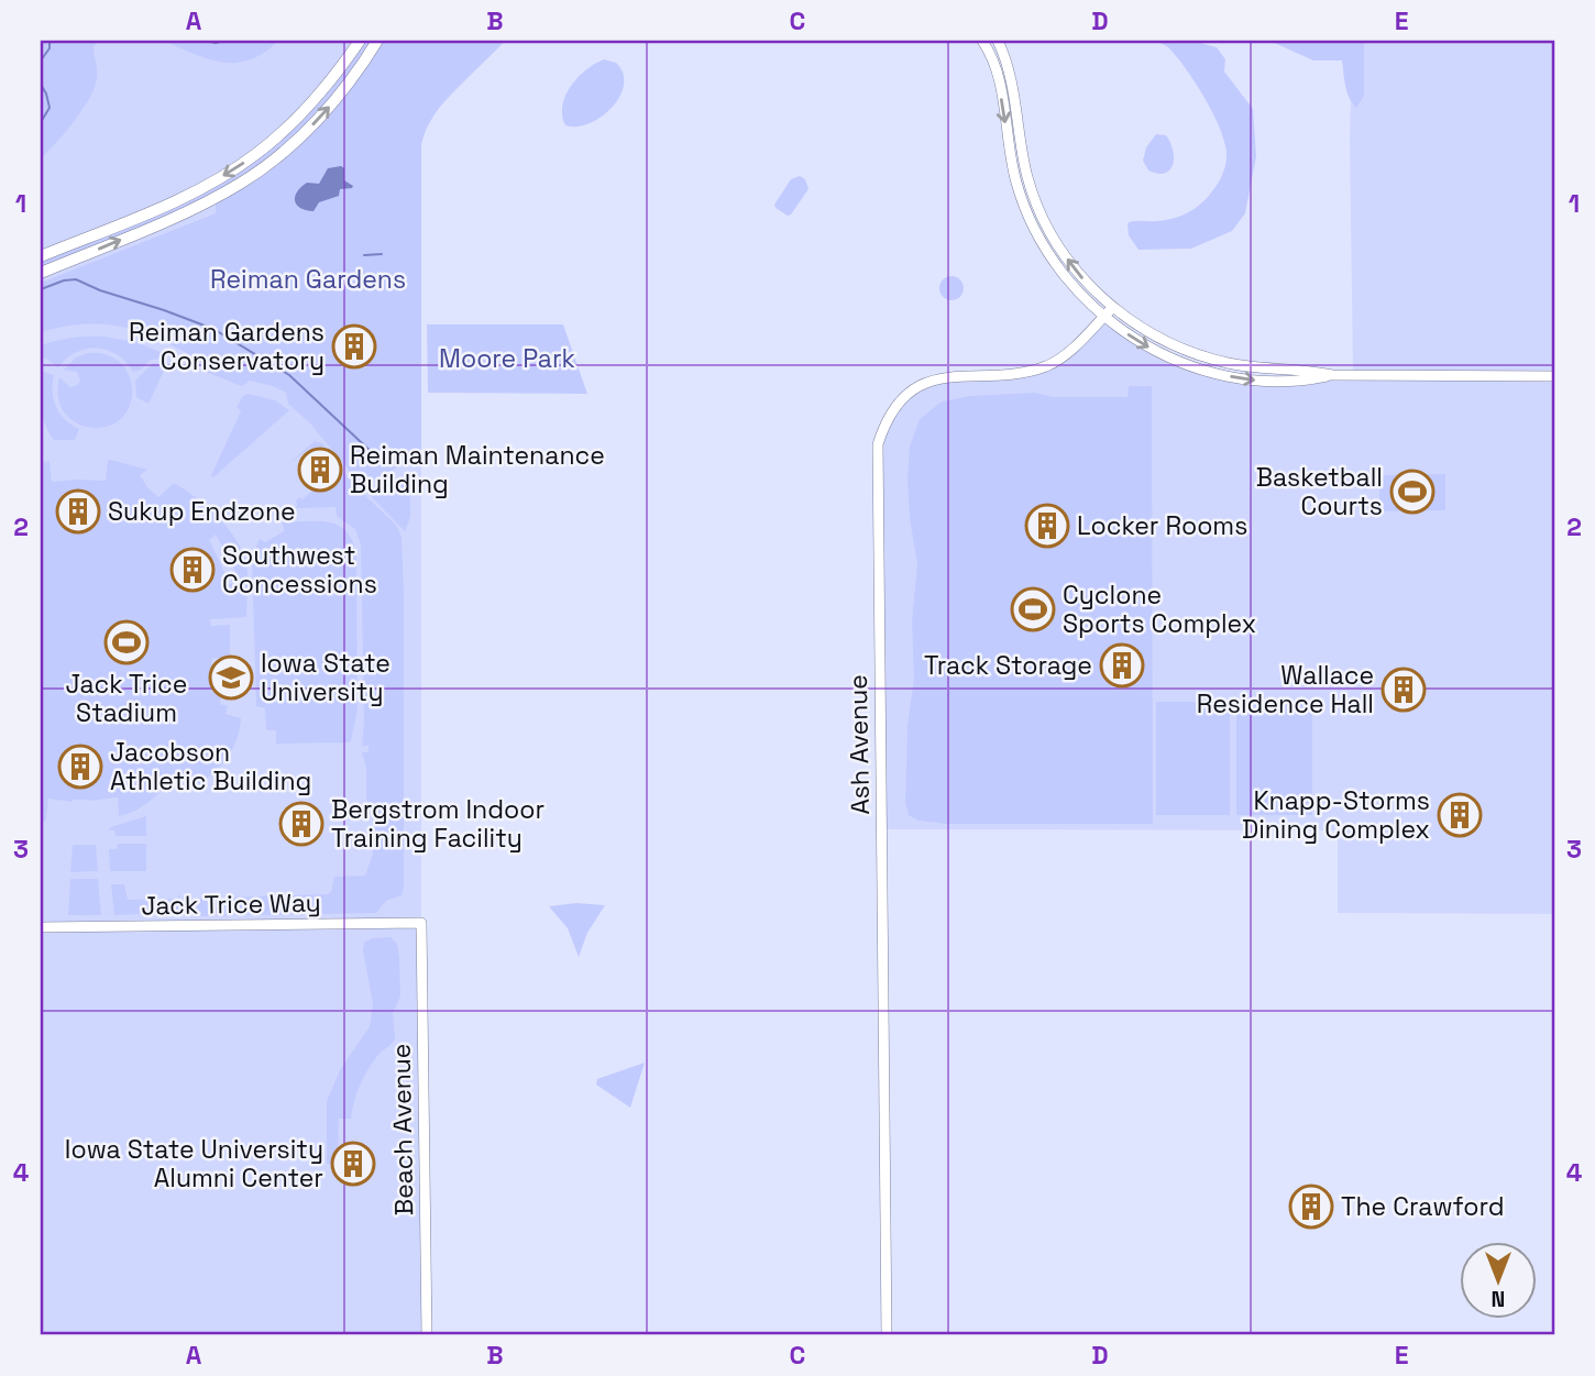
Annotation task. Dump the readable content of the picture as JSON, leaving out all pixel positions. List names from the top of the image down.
{
  "streets": {
    "street": ["Ash Avenue", "Jack Trice Way", "Beach Avenue"]
  },
  "crossings": [
    ["Jack Trice Way", "Beach Avenue"]
  ],
  "parks": ["Reiman Gardens", "Moore Park"],
  "places": {
    "building": [
      "Reiman Gardens Conservatory",
      "Reiman Maintenance Building",
      "Sukup Endzone",
      "Locker Rooms",
      "Southwest Concessions",
      "Track Storage",
      "Wallace Residence Hall",
      "Jacobson Athletic Building",
      "Knapp-Storms Dining Complex",
      "Bergstrom Indoor Training Facility",
      "Iowa State University Alumni Center",
      "The Crawford"
    ],
    "sports": ["Basketball Courts", "Cyclone Sports Complex", "Jack Trice Stadium"],
    "school or university": ["Iowa State University"]
  },
  "north": "bottom",
  "grid": {
    "columns": [
      "A",
      "B",
      "C",
      "D",
      "E"
    ],
    "rows": [
      "1",
      "2",
      "3",
      "4"
    ]
  }
}
